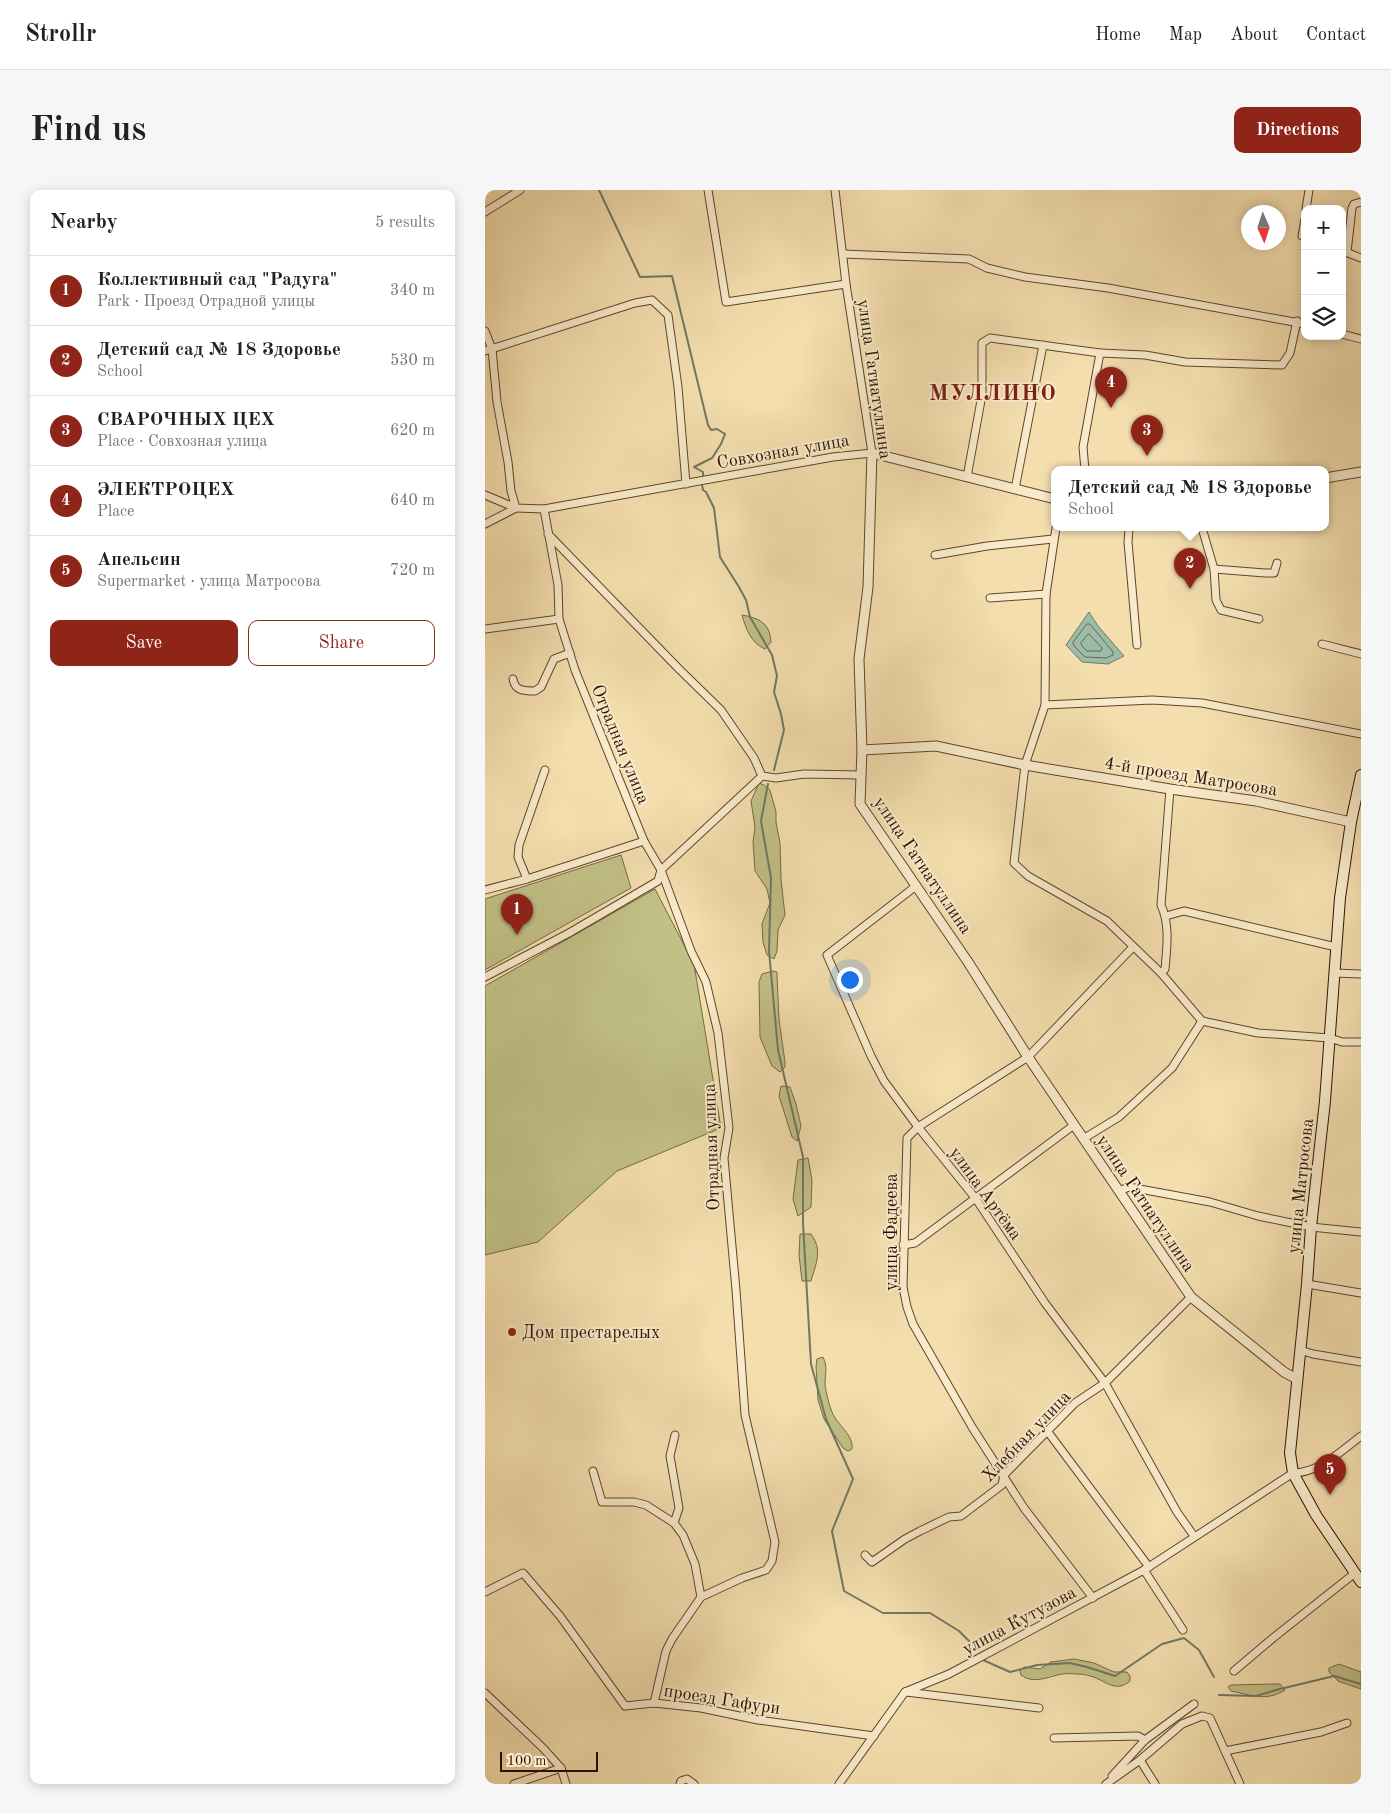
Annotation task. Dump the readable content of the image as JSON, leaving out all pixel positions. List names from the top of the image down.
{
  "streets": {
    "main road": ["улица Матросова"],
    "street": [
      "улица Гатиатуллина",
      "Совхозная улица",
      "Отрадная улица",
      "4-й проезд Матросова",
      "улица Артёма",
      "улица Фадеева",
      "Хлебная улица",
      "улица Кутузова",
      "проезд Гафури"
    ]
  },
  "crossings": [
    ["улица Гатиатуллина", "Совхозная улица"],
    ["улица Гатиатуллина", "4-й проезд Матросова"],
    ["улица Гатиатуллина", "улица Матросова"],
    ["улица Гатиатуллина", "улица Артёма"],
    ["улица Гатиатуллина", "улица Фадеева"],
    ["улица Гатиатуллина", "Хлебная улица"],
    ["Совхозная улица", "Отрадная улица"],
    ["4-й проезд Матросова", "улица Матросова"],
    ["улица Матросова", "улица Кутузова"],
    ["улица Артёма", "улица Фадеева"],
    ["улица Артёма", "Хлебная улица"],
    ["улица Артёма", "улица Кутузова"],
    ["улица Фадеева", "Хлебная улица"],
    ["улица Фадеева", "улица Кутузова"]
  ],
  "districts": ["МУЛЛИНО"],
  "places": ["Дом престарелых"],
  "scale_bar": "100 m",
  "north": "bottom",
  "page": {
    "header": "Strollr",
    "nav": [
      "Home",
      "Map",
      "About",
      "Contact"
    ],
    "buttons": [
      "Directions",
      ["Save", "Share"]
    ],
    "title": "Find us",
    "heading": ["Nearby", "5 results"],
    "map_buttons": ["+", "−"],
    "list": [
      {
        "mark": "1",
        "name": "Коллективный сад \"Радуга\"",
        "note": "Park · Проезд Отрадной улицы",
        "value": "340 m"
      },
      {
        "mark": "2",
        "name": "Детский сад № 18 Здоровье",
        "note": "School",
        "value": "530 m"
      },
      {
        "mark": "3",
        "name": "СВАРОЧНЫХ ЦЕХ",
        "note": "Place · Совхозная улица",
        "value": "620 m"
      },
      {
        "mark": "4",
        "name": "ЭЛЕКТРОЦЕХ",
        "note": "Place",
        "value": "640 m"
      },
      {
        "mark": "5",
        "name": "Апельсин",
        "note": "Supermarket · улица Матросова",
        "value": "720 m"
      }
    ],
    "pins": [
      "4",
      "3",
      "2",
      "1",
      "5"
    ],
    "popup": ["Детский сад № 18 Здоровье", "School"],
    "scale": "100 m"
  }
}
